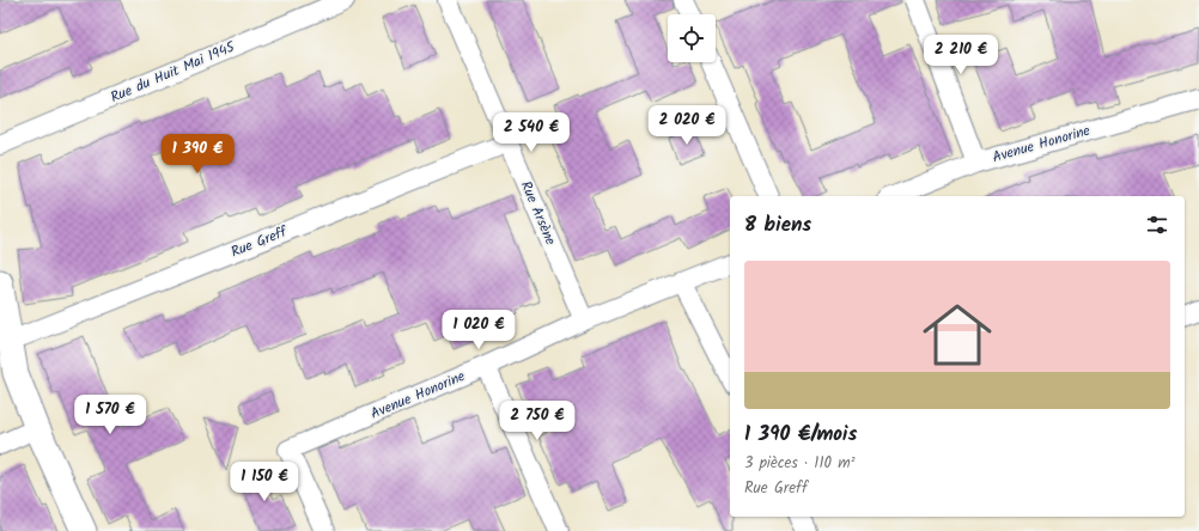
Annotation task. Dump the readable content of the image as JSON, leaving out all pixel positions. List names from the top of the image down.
{
  "streets": {
    "street": [
      "Rue du Huit Mai 1945",
      "Avenue Honorine",
      "Rue Arsène",
      "Rue Greff"
    ]
  },
  "crossings": [
    ["Avenue Honorine", "Rue Arsène"],
    ["Rue Arsène", "Rue Greff"]
  ],
  "page": {
    "price": [
      "2 210 €",
      "2 020 €",
      "2 540 €",
      "1 390 €",
      "1 020 €",
      "1 570 €",
      "2 750 €",
      "1 150 €"
    ],
    "heading": "8 biens",
    "list": [
      {
        "name": "1 390 €/mois",
        "note": "3 pièces · 110 m² · Rue Greff"
      }
    ]
  }
}
